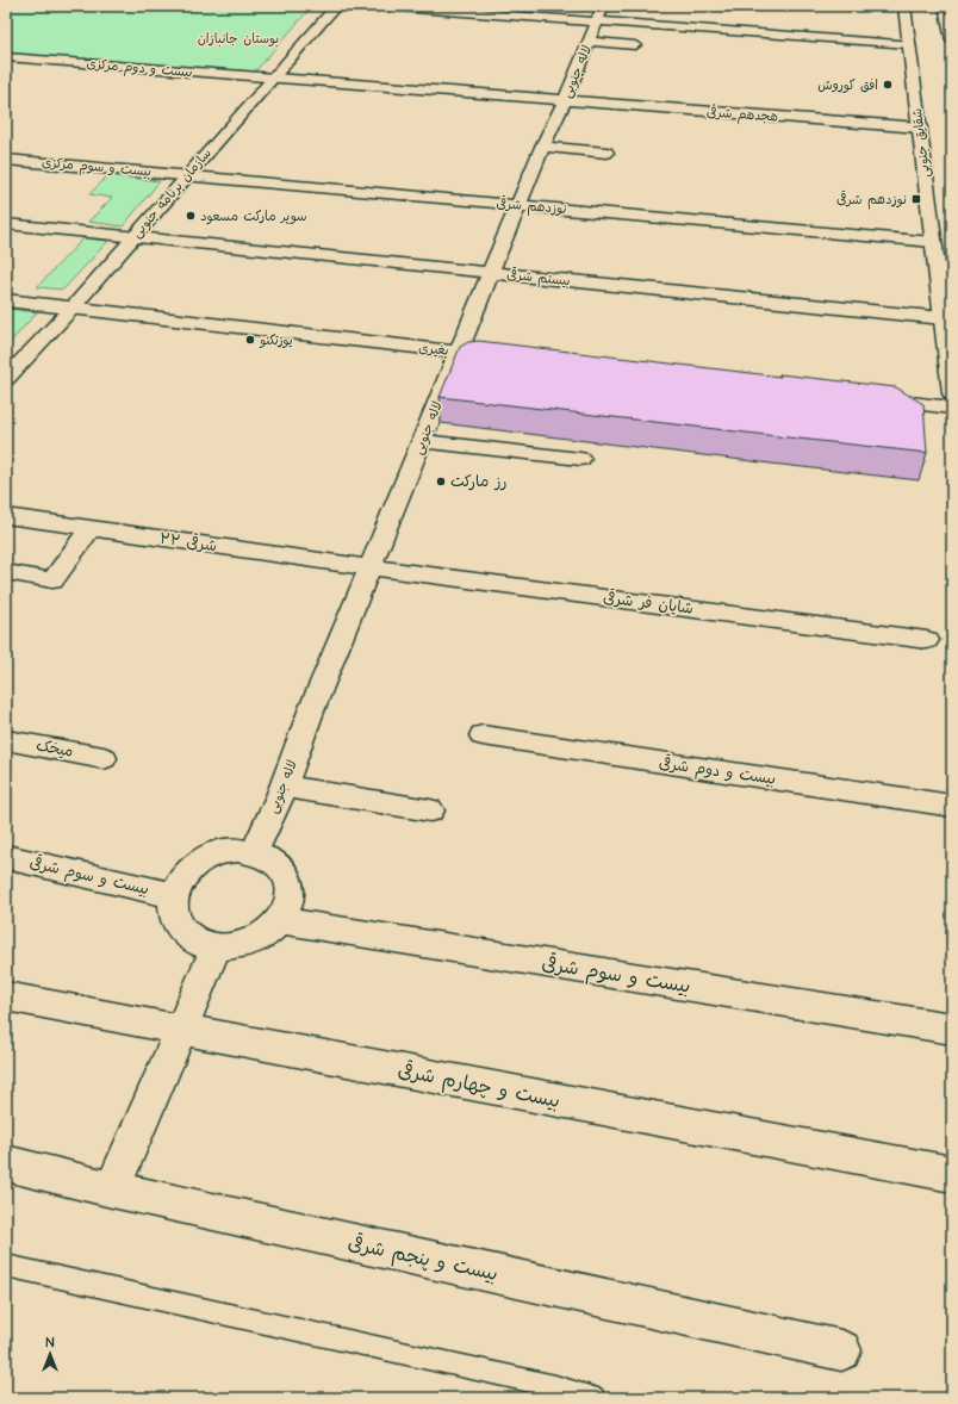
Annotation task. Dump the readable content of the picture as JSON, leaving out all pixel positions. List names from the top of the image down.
{
  "streets": {
    "street": [
      "بیست و دوم مرکزی",
      "لاله جنوبی",
      "هجدهم شرقی",
      "شقایق جنوبی",
      "بیست و سوم مرکزی",
      "سازمان برنامه جنوبی",
      "نوزدهم شرقی",
      "بیستم شرقی",
      "بغیری",
      "۲۲ شرقی",
      "شایان فر شرقی",
      "میخک",
      "بیست و دوم شرقی",
      "بیست و سوم شرقی",
      "بیست و چهارم شرقی",
      "بیست و پنجم شرقی"
    ]
  },
  "crossings": [
    ["بیست و دوم مرکزی", "لاله جنوبی"],
    ["بیست و دوم مرکزی", "هجدهم شرقی"],
    ["بیست و دوم مرکزی", "سازمان برنامه جنوبی"],
    ["لاله جنوبی", "هجدهم شرقی"],
    ["لاله جنوبی", "نوزدهم شرقی"],
    ["لاله جنوبی", "بیستم شرقی"],
    ["لاله جنوبی", "بغیری"],
    ["لاله جنوبی", "۲۲ شرقی"],
    ["لاله جنوبی", "شایان فر شرقی"],
    ["لاله جنوبی", "بیست و سوم شرقی"],
    ["هجدهم شرقی", "شقایق جنوبی"],
    ["شقایق جنوبی", "نوزدهم شرقی"],
    ["شقایق جنوبی", "بیستم شرقی"],
    ["بیست و سوم مرکزی", "سازمان برنامه جنوبی"],
    ["بیست و سوم مرکزی", "نوزدهم شرقی"],
    ["سازمان برنامه جنوبی", "نوزدهم شرقی"],
    ["سازمان برنامه جنوبی", "بیستم شرقی"],
    ["سازمان برنامه جنوبی", "بغیری"],
    ["۲۲ شرقی", "شایان فر شرقی"]
  ],
  "parks": ["بوستان جانبازان"],
  "places": {
    "other": [
      "افق کوروش",
      "سوپر مارکت مسعود",
      "یوزتکنو",
      "رز مارکت"
    ],
    "transit": ["نوزدهم شرقی"]
  },
  "north": "top"
}
